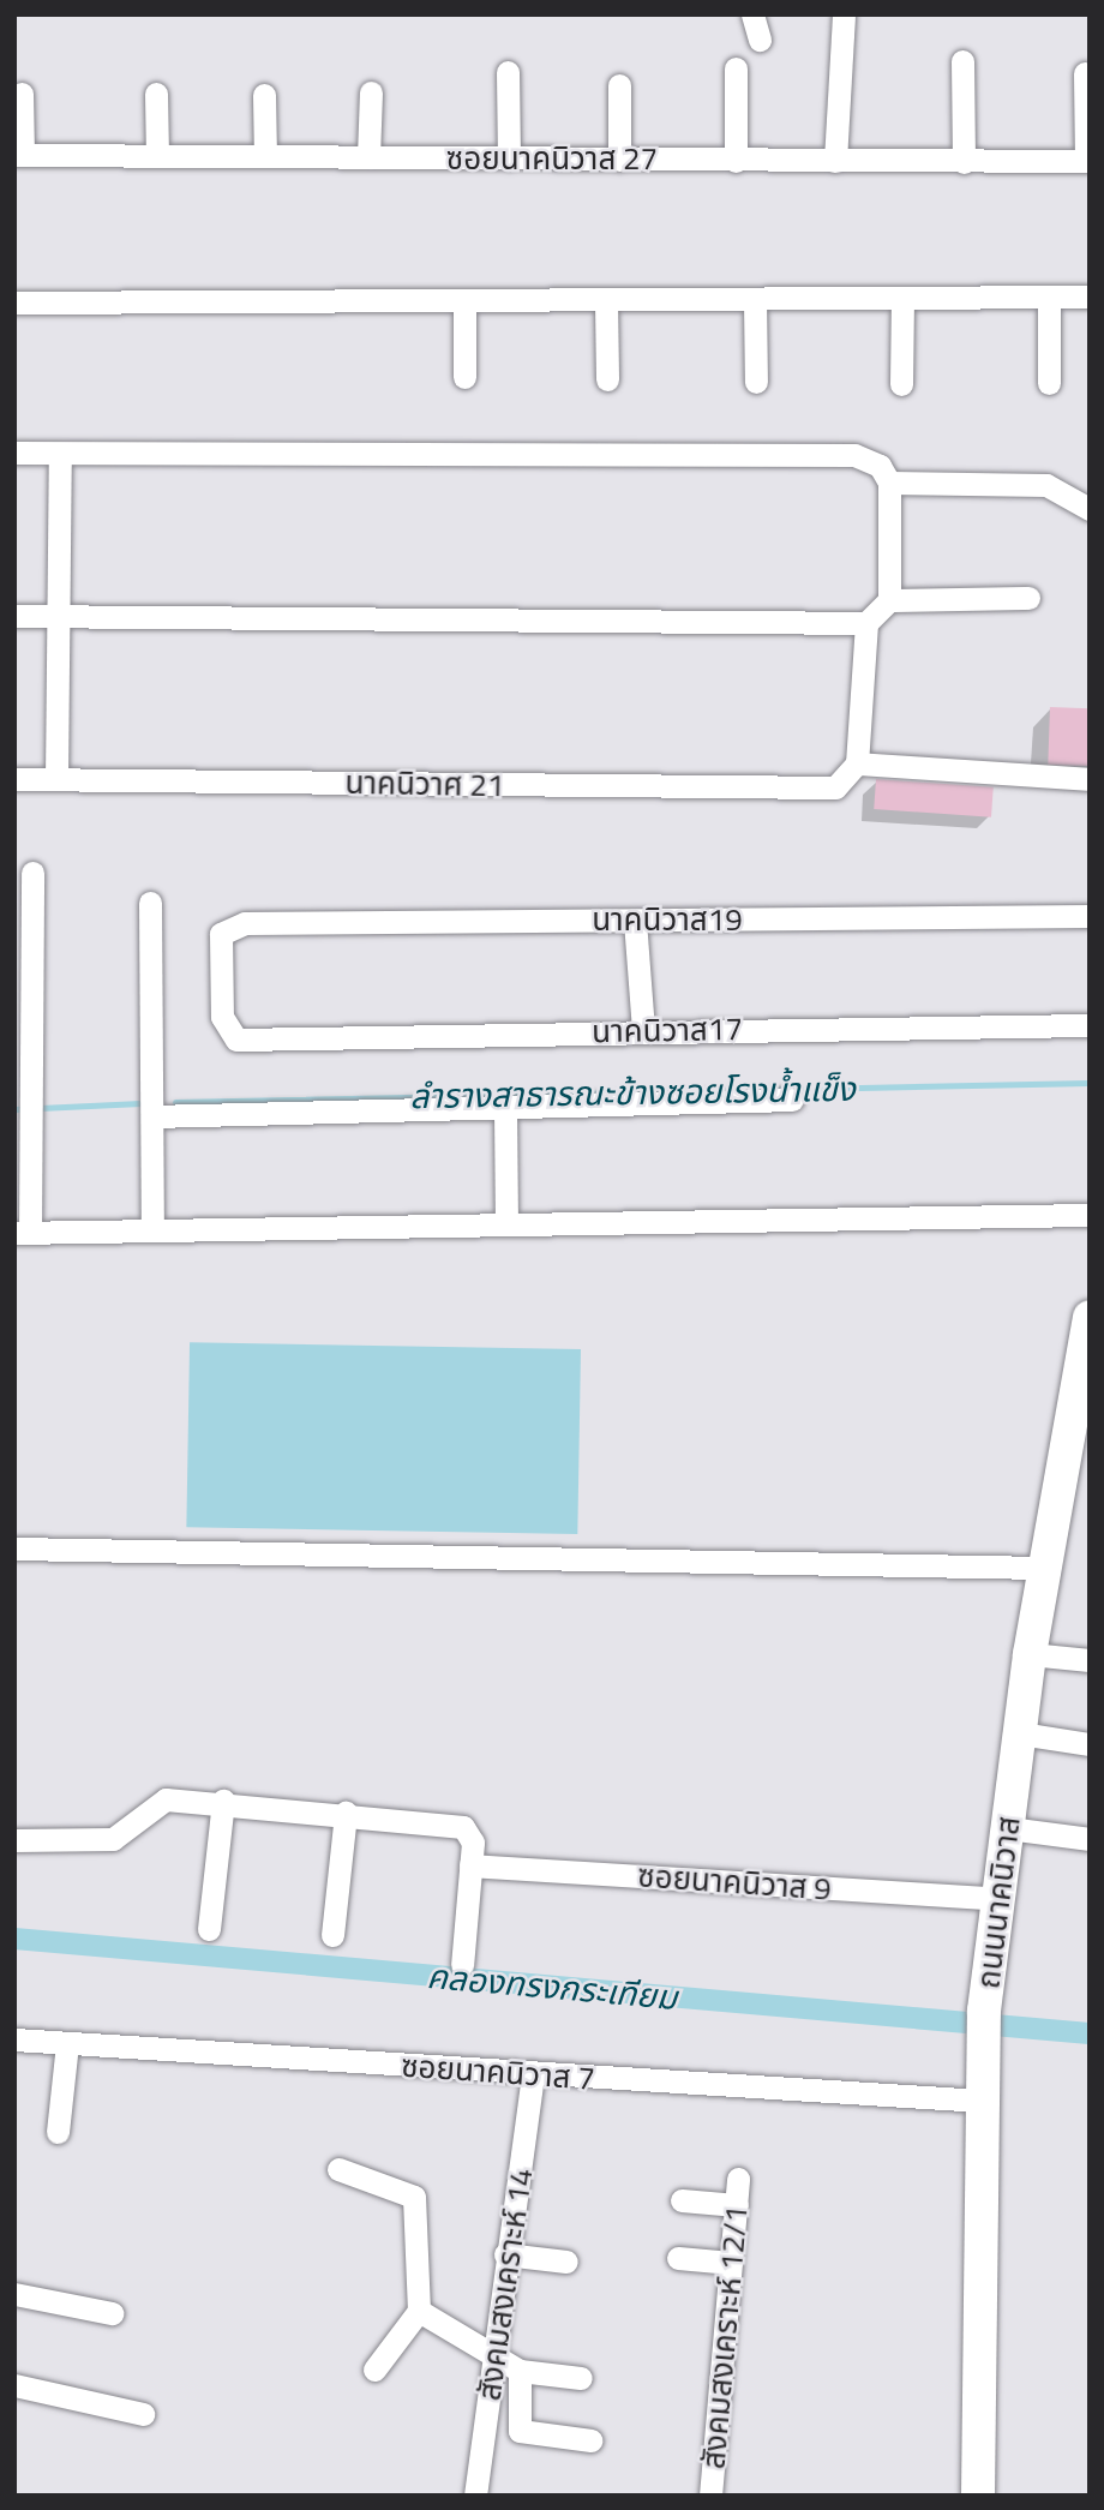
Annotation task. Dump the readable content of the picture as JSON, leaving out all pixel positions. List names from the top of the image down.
{
  "streets": {
    "main road": ["ถนนนาคนิวาส"],
    "street": [
      "ซอยนาคนิวาส 27",
      "นาคนิวาศ 21",
      "นาคนิวาส19",
      "นาคนิวาส17",
      "ซอยนาคนิวาส 9",
      "ซอยนาคนิวาส 7",
      "สังคมสงเคราะห์ 14",
      "สังคมสงเคราะห์ 12/1"
    ]
  },
  "crossings": [
    ["นาคนิวาส19", "นาคนิวาส17"],
    ["ซอยนาคนิวาส 9", "ถนนนาคนิวาส"],
    ["ถนนนาคนิวาส", "ซอยนาคนิวาส 7"],
    ["ซอยนาคนิวาส 7", "สังคมสงเคราะห์ 14"]
  ],
  "water": ["ลำรางสาธารณะข้างซอยโรงน้ำแข็ง", "คลองทรงกระเทียม"]
}
